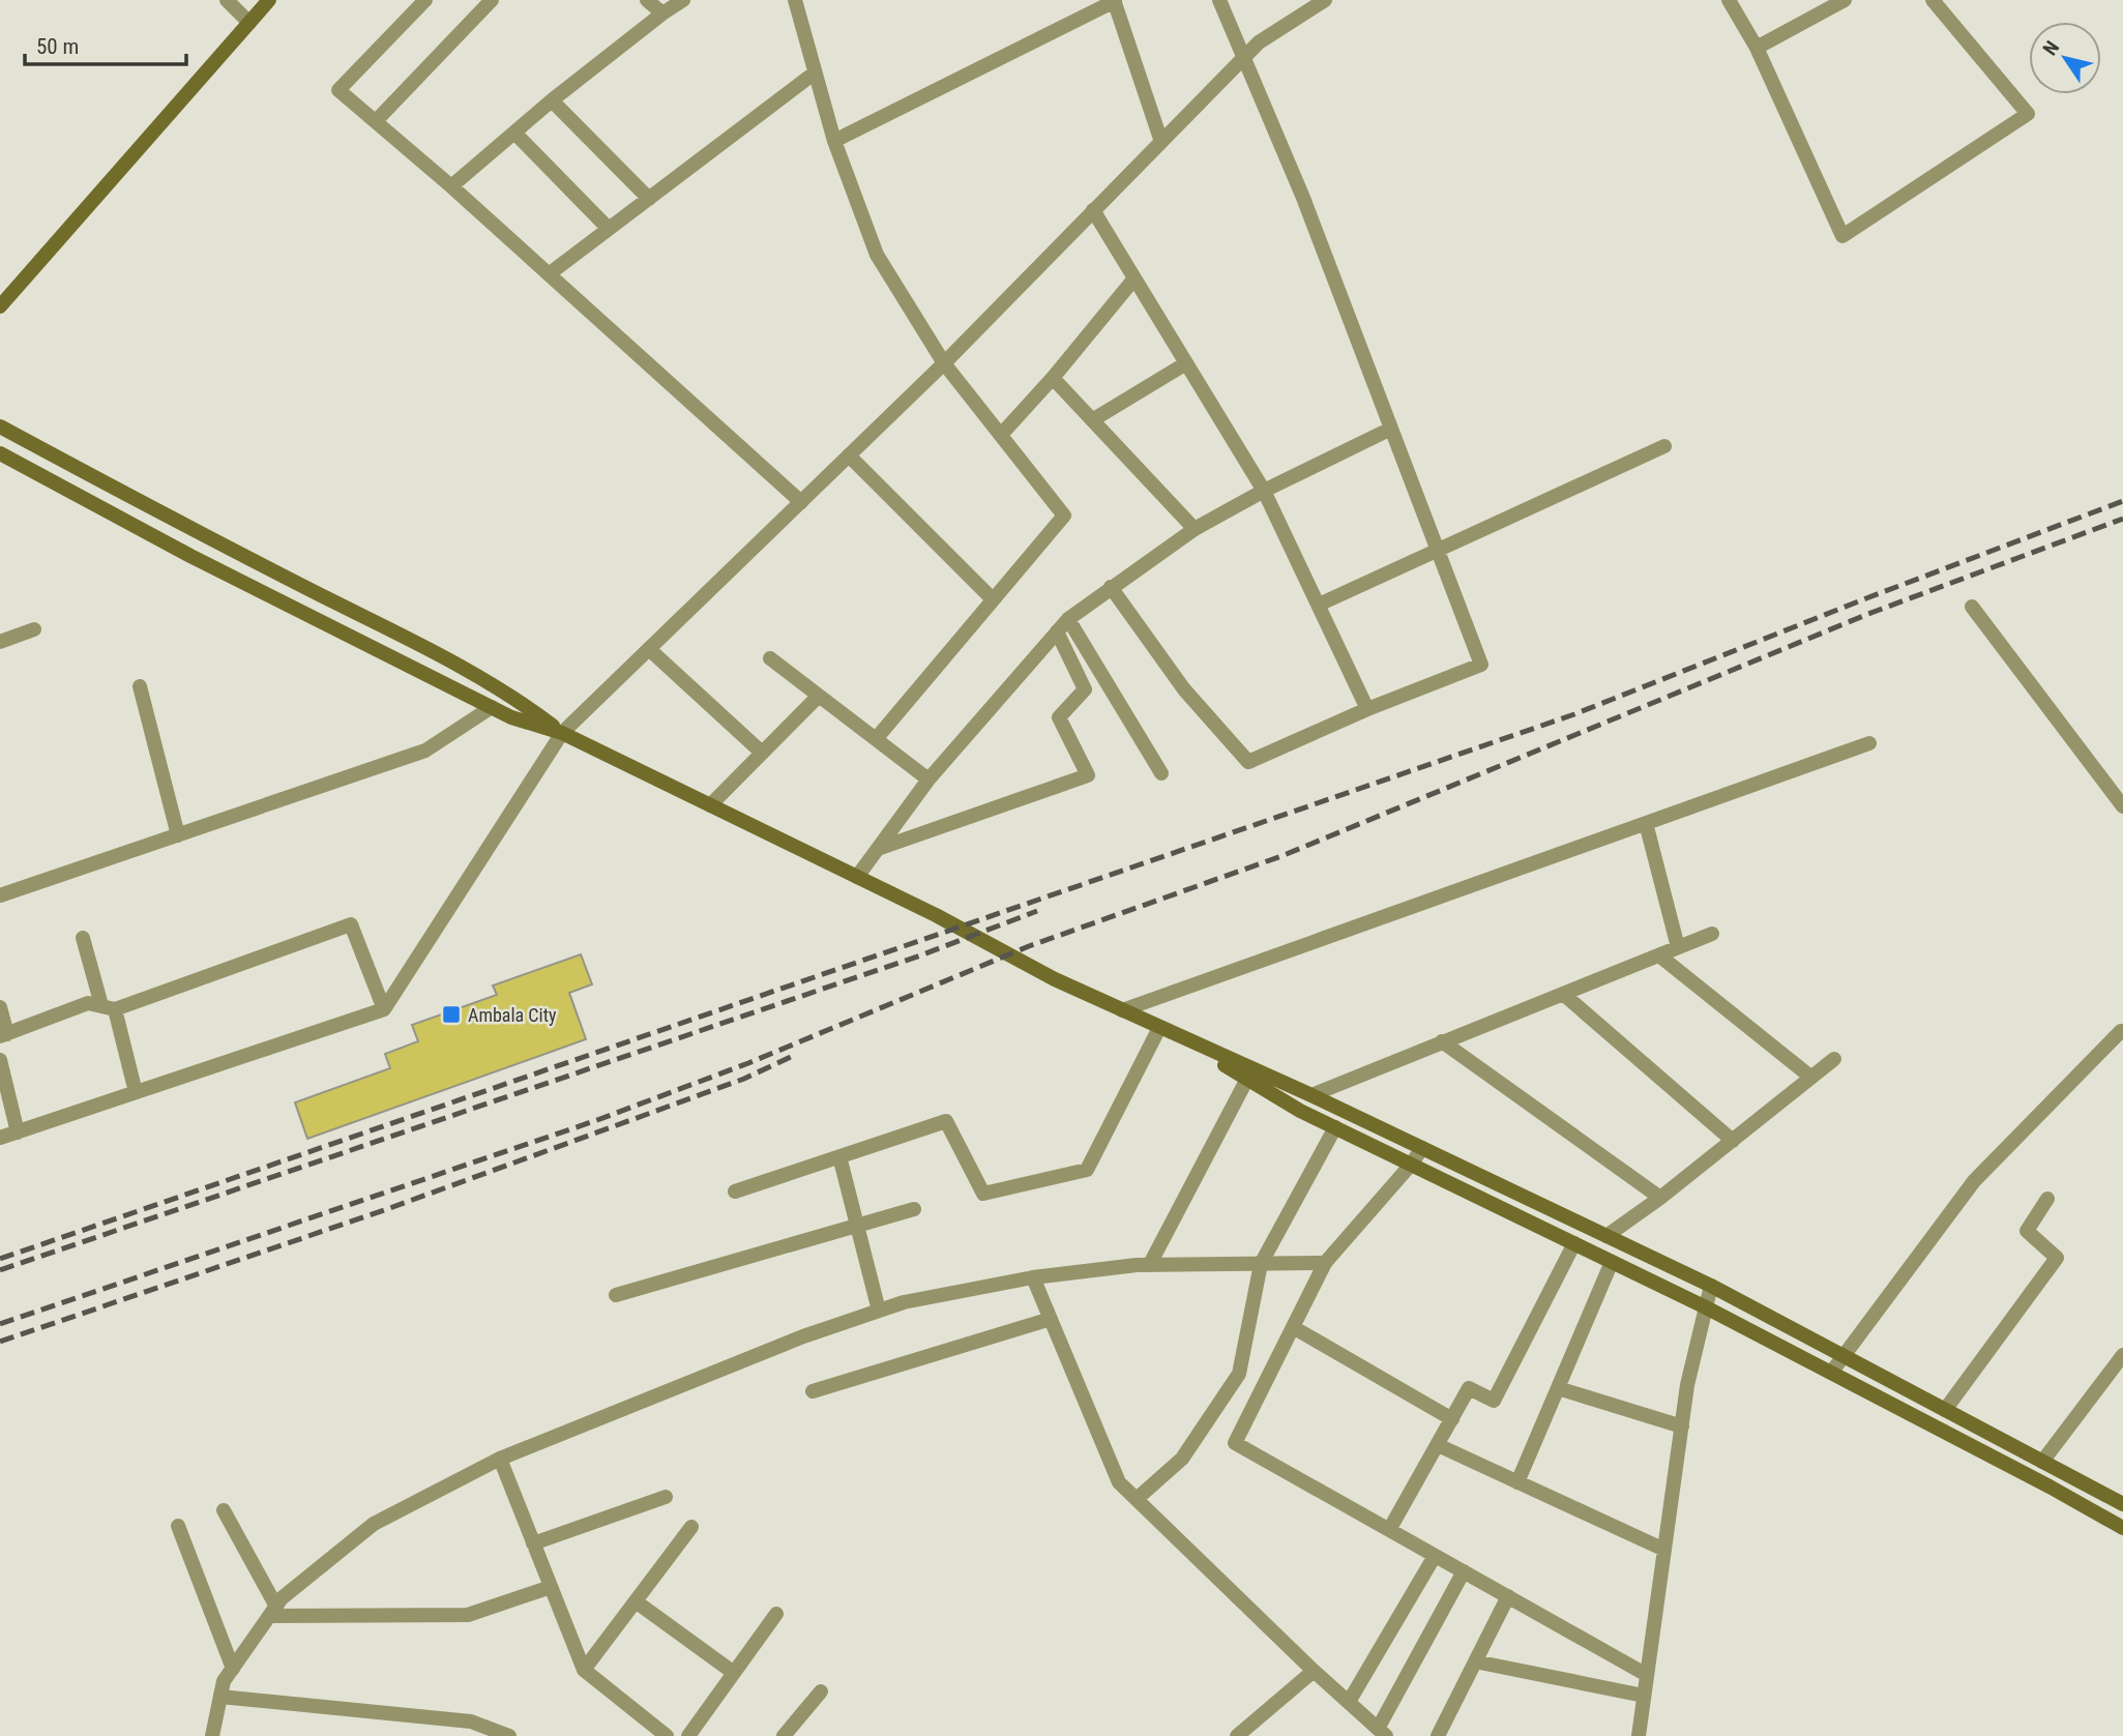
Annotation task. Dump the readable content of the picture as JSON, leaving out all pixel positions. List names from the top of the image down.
{
  "places": {
    "transit": ["Ambala City"]
  },
  "scale_bar": "50 m",
  "north": "top left"
}
